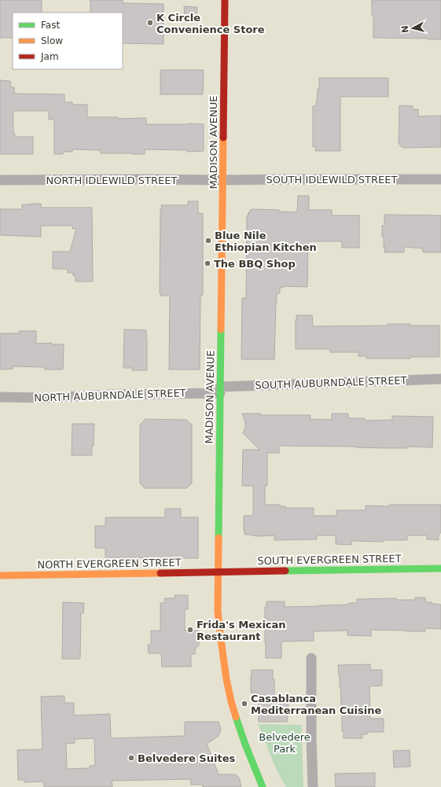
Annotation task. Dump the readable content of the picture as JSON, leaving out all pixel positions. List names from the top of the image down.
{
  "streets": {
    "street": [
      "MADISON AVENUE",
      "SOUTH IDLEWILD STREET",
      "NORTH IDLEWILD STREET",
      "SOUTH AUBURNDALE STREET",
      "NORTH AUBURNDALE STREET",
      "SOUTH EVERGREEN STREET",
      "NORTH EVERGREEN STREET"
    ]
  },
  "crossings": [
    ["MADISON AVENUE", "SOUTH IDLEWILD STREET"],
    ["MADISON AVENUE", "NORTH IDLEWILD STREET"],
    ["MADISON AVENUE", "SOUTH AUBURNDALE STREET"],
    ["MADISON AVENUE", "NORTH AUBURNDALE STREET"],
    ["MADISON AVENUE", "SOUTH EVERGREEN STREET"],
    ["MADISON AVENUE", "NORTH EVERGREEN STREET"],
    ["SOUTH IDLEWILD STREET", "NORTH IDLEWILD STREET"],
    ["SOUTH AUBURNDALE STREET", "NORTH AUBURNDALE STREET"],
    ["SOUTH EVERGREEN STREET", "NORTH EVERGREEN STREET"]
  ],
  "parks": ["Belvedere Park"],
  "places": [
    "K Circle Convenience Store",
    "Blue Nile Ethiopian Kitchen",
    "The BBQ Shop",
    "Frida's Mexican Restaurant",
    "Casablanca Mediterranean Cuisine",
    "Belvedere Suites"
  ],
  "legend": ["Fast", "Slow", "Jam"],
  "north": "left"
}
